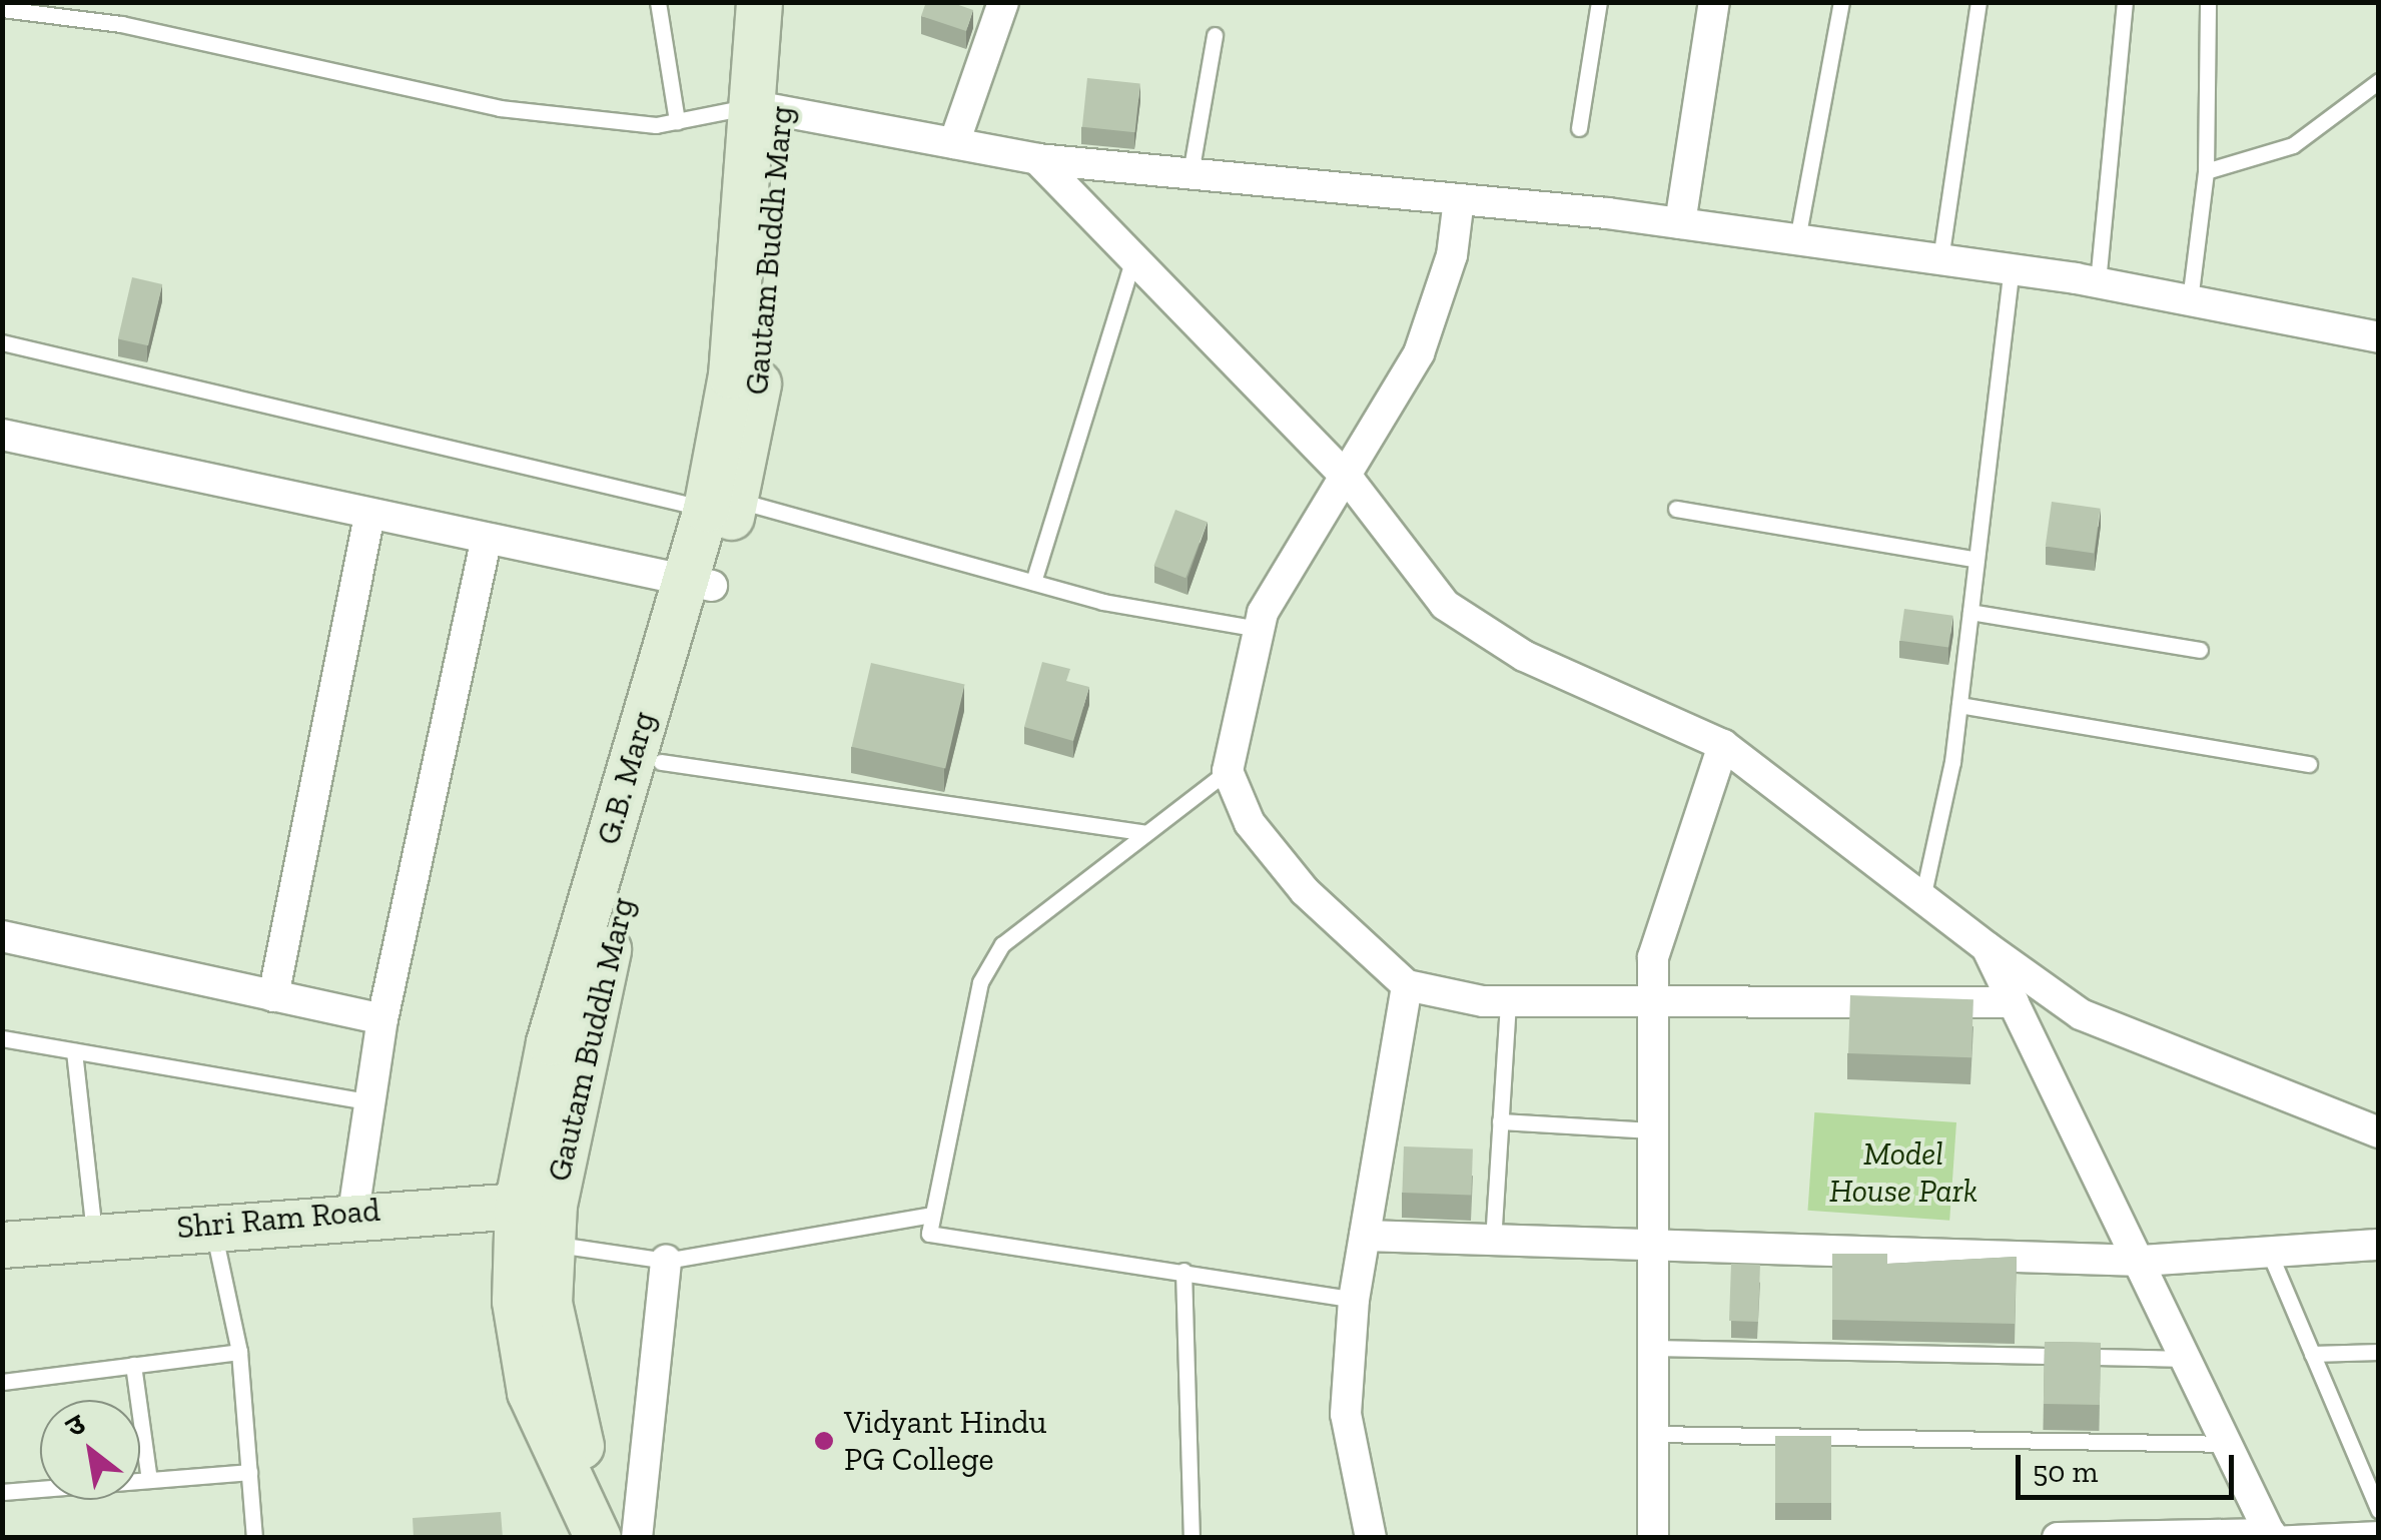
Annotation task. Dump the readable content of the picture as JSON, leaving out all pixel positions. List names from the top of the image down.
{
  "streets": {
    "street": ["Gautam Buddh Marg", "G.B. Marg", "Shri Ram Road"]
  },
  "crossings": [
    ["Gautam Buddh Marg", "G.B. Marg"],
    ["Gautam Buddh Marg", "Shri Ram Road"],
    ["G.B. Marg", "Shri Ram Road"]
  ],
  "parks": ["Model House Park"],
  "places": ["Vidyant Hindu PG College"],
  "scale_bar": "50 m",
  "north": "top left"
}
